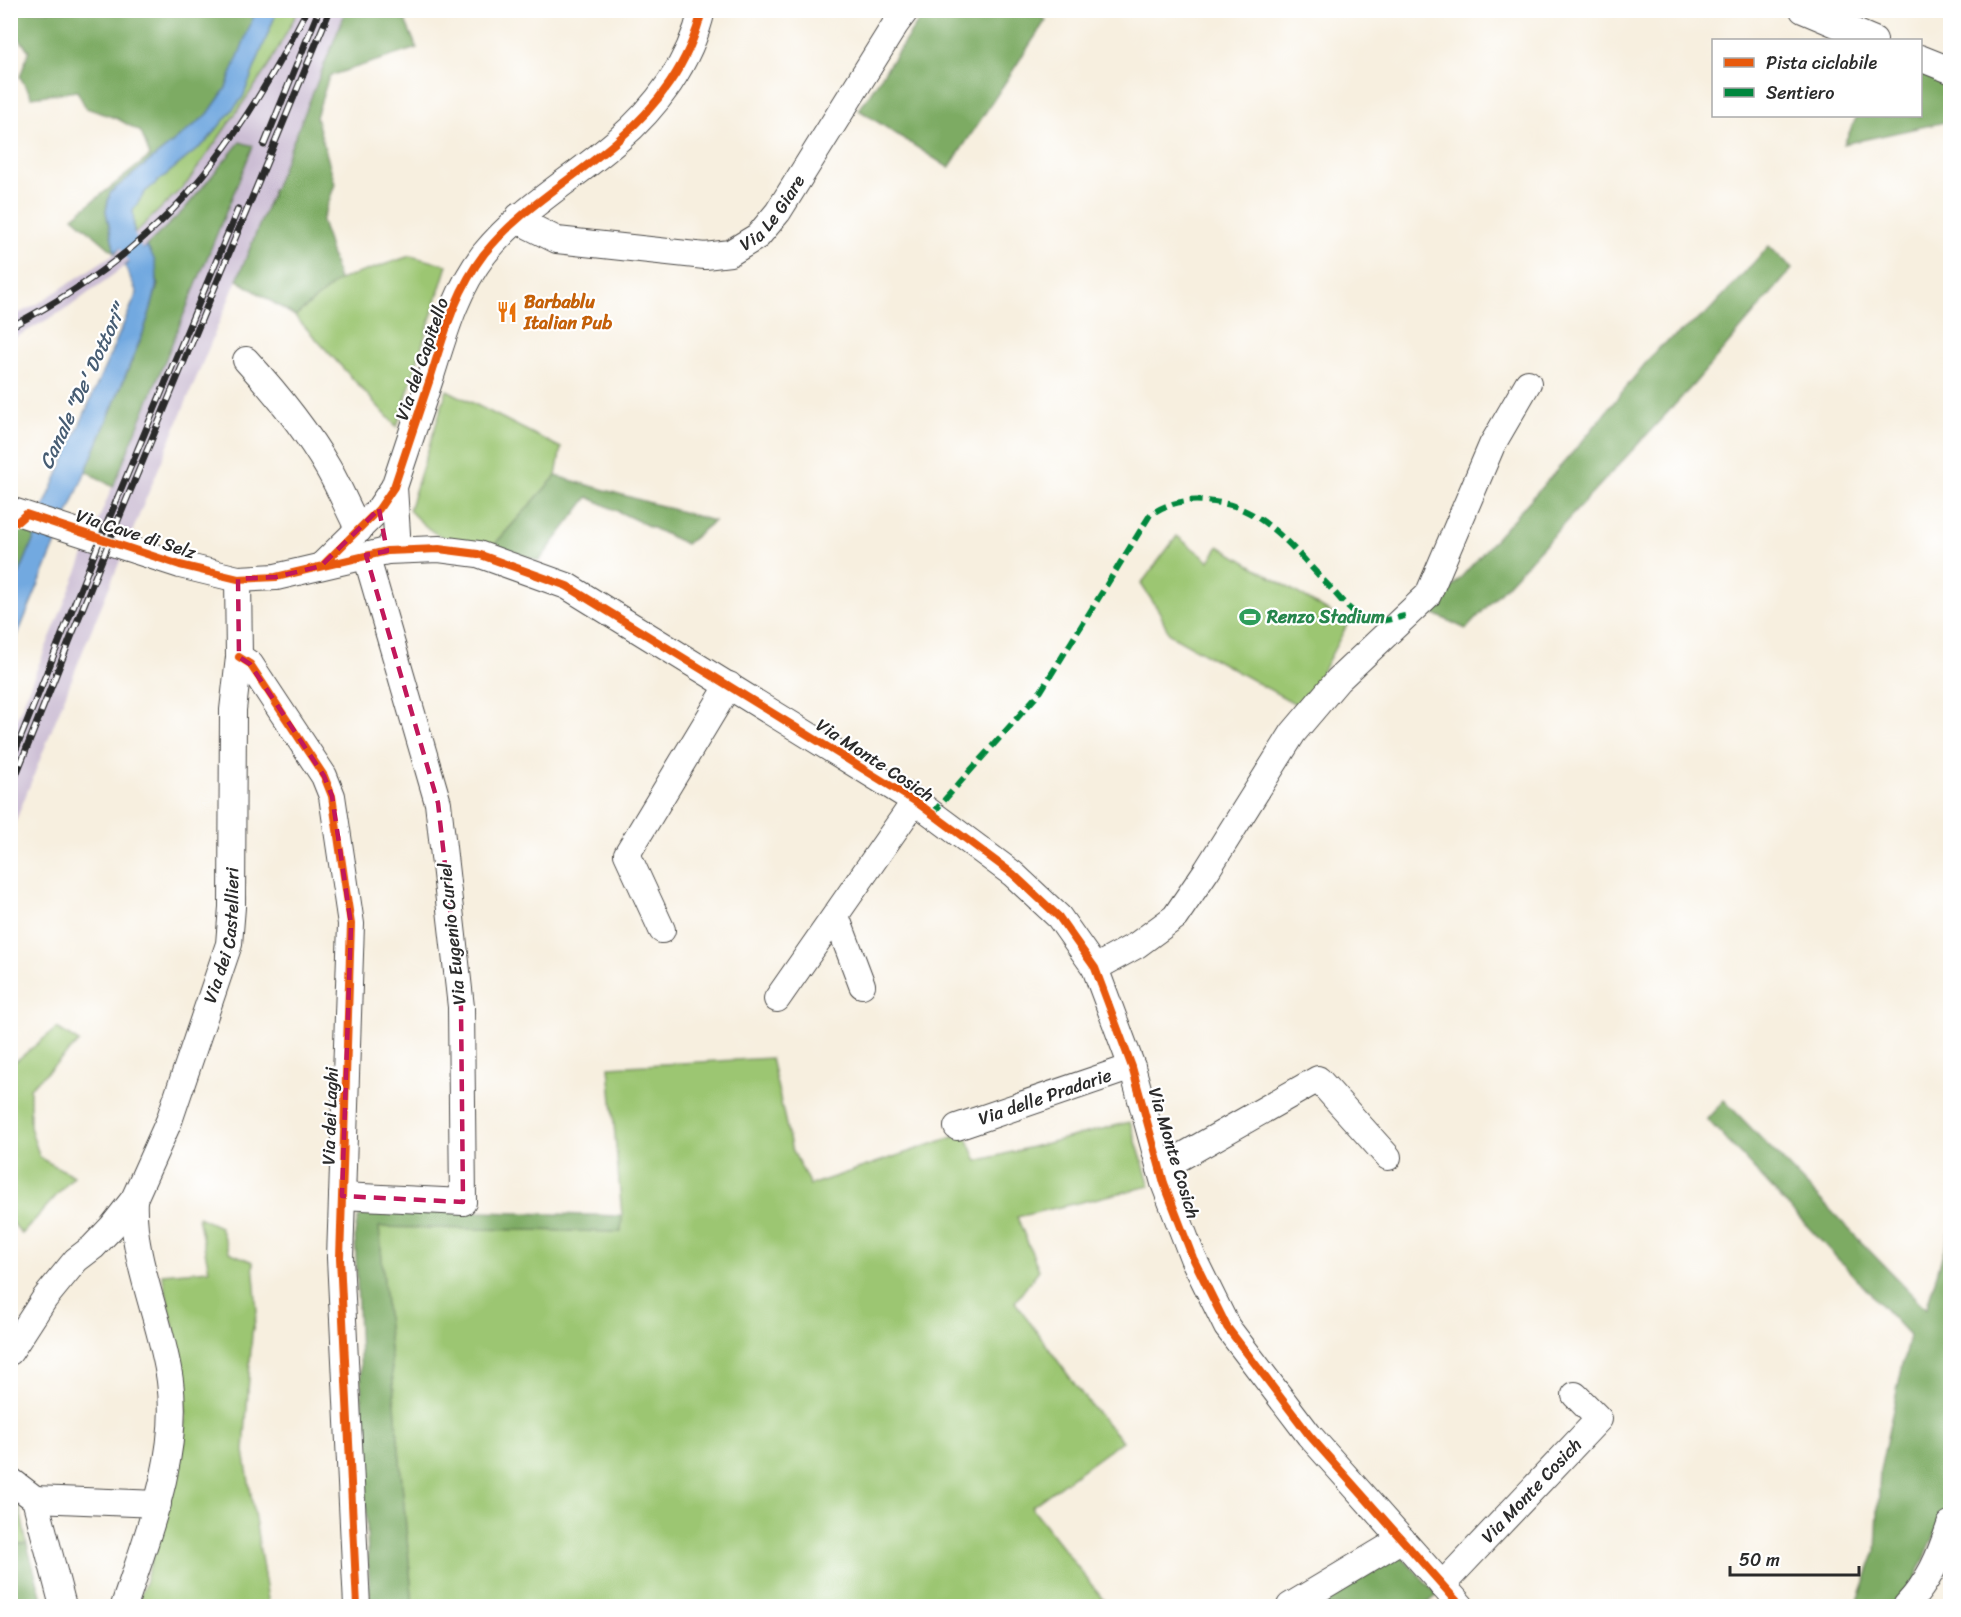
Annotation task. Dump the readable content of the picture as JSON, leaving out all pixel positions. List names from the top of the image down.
{
  "streets": {
    "street": [
      "Via Le Giare",
      "Via del Capitello",
      "Via Cave di Selz",
      "Via Monte Cosich",
      "Via Eugenio Curiel",
      "Via dei Castellieri",
      "Via delle Pradarie",
      "Via dei Laghi"
    ]
  },
  "crossings": [
    ["Via Le Giare", "Via del Capitello"],
    ["Via del Capitello", "Via Monte Cosich"],
    ["Via del Capitello", "Via Eugenio Curiel"],
    ["Via Cave di Selz", "Via Monte Cosich"],
    ["Via Cave di Selz", "Via dei Castellieri"],
    ["Via Monte Cosich", "Via Eugenio Curiel"],
    ["Via Monte Cosich", "Via dei Castellieri"],
    ["Via Monte Cosich", "Via delle Pradarie"],
    ["Via Eugenio Curiel", "Via dei Laghi"],
    ["Via dei Castellieri", "Via dei Laghi"]
  ],
  "water": ["Canale \"De' Dottori\""],
  "places": {
    "restaurant": ["Barbablu Italian Pub"],
    "sports": ["Renzo Stadium"]
  },
  "legend": ["Pista ciclabile", "Sentiero"],
  "scale_bar": "50 m"
}
